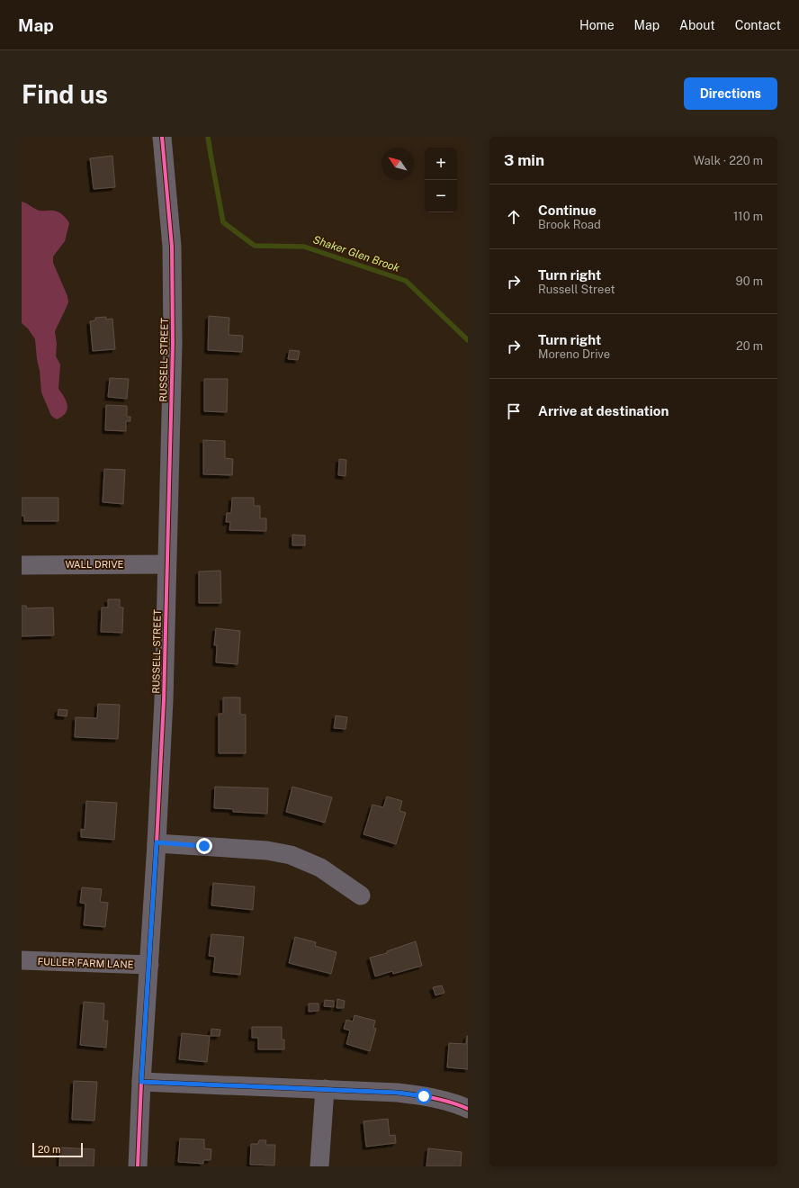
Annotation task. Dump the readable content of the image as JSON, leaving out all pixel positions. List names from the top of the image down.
{
  "streets": {
    "street": ["RUSSELL STREET", "WALL DRIVE", "FULLER FARM LANE"]
  },
  "crossings": [
    ["RUSSELL STREET", "WALL DRIVE"],
    ["RUSSELL STREET", "FULLER FARM LANE"]
  ],
  "water": ["Shaker Glen Brook"],
  "scale_bar": "20 m",
  "north": "top left",
  "page": {
    "header": "Map",
    "nav": [
      "Home",
      "Map",
      "About",
      "Contact"
    ],
    "buttons": "Directions",
    "title": "Find us",
    "heading": ["3 min", "Walk · 220 m"],
    "map_buttons": ["+", "−"],
    "list": [
      ["Continue", "Brook Road", "110 m"],
      ["Turn right", "Russell Street", "90 m"],
      ["Turn right", "Moreno Drive", "20 m"],
      "Arrive at destination"
    ],
    "scale": "20 m"
  }
}
